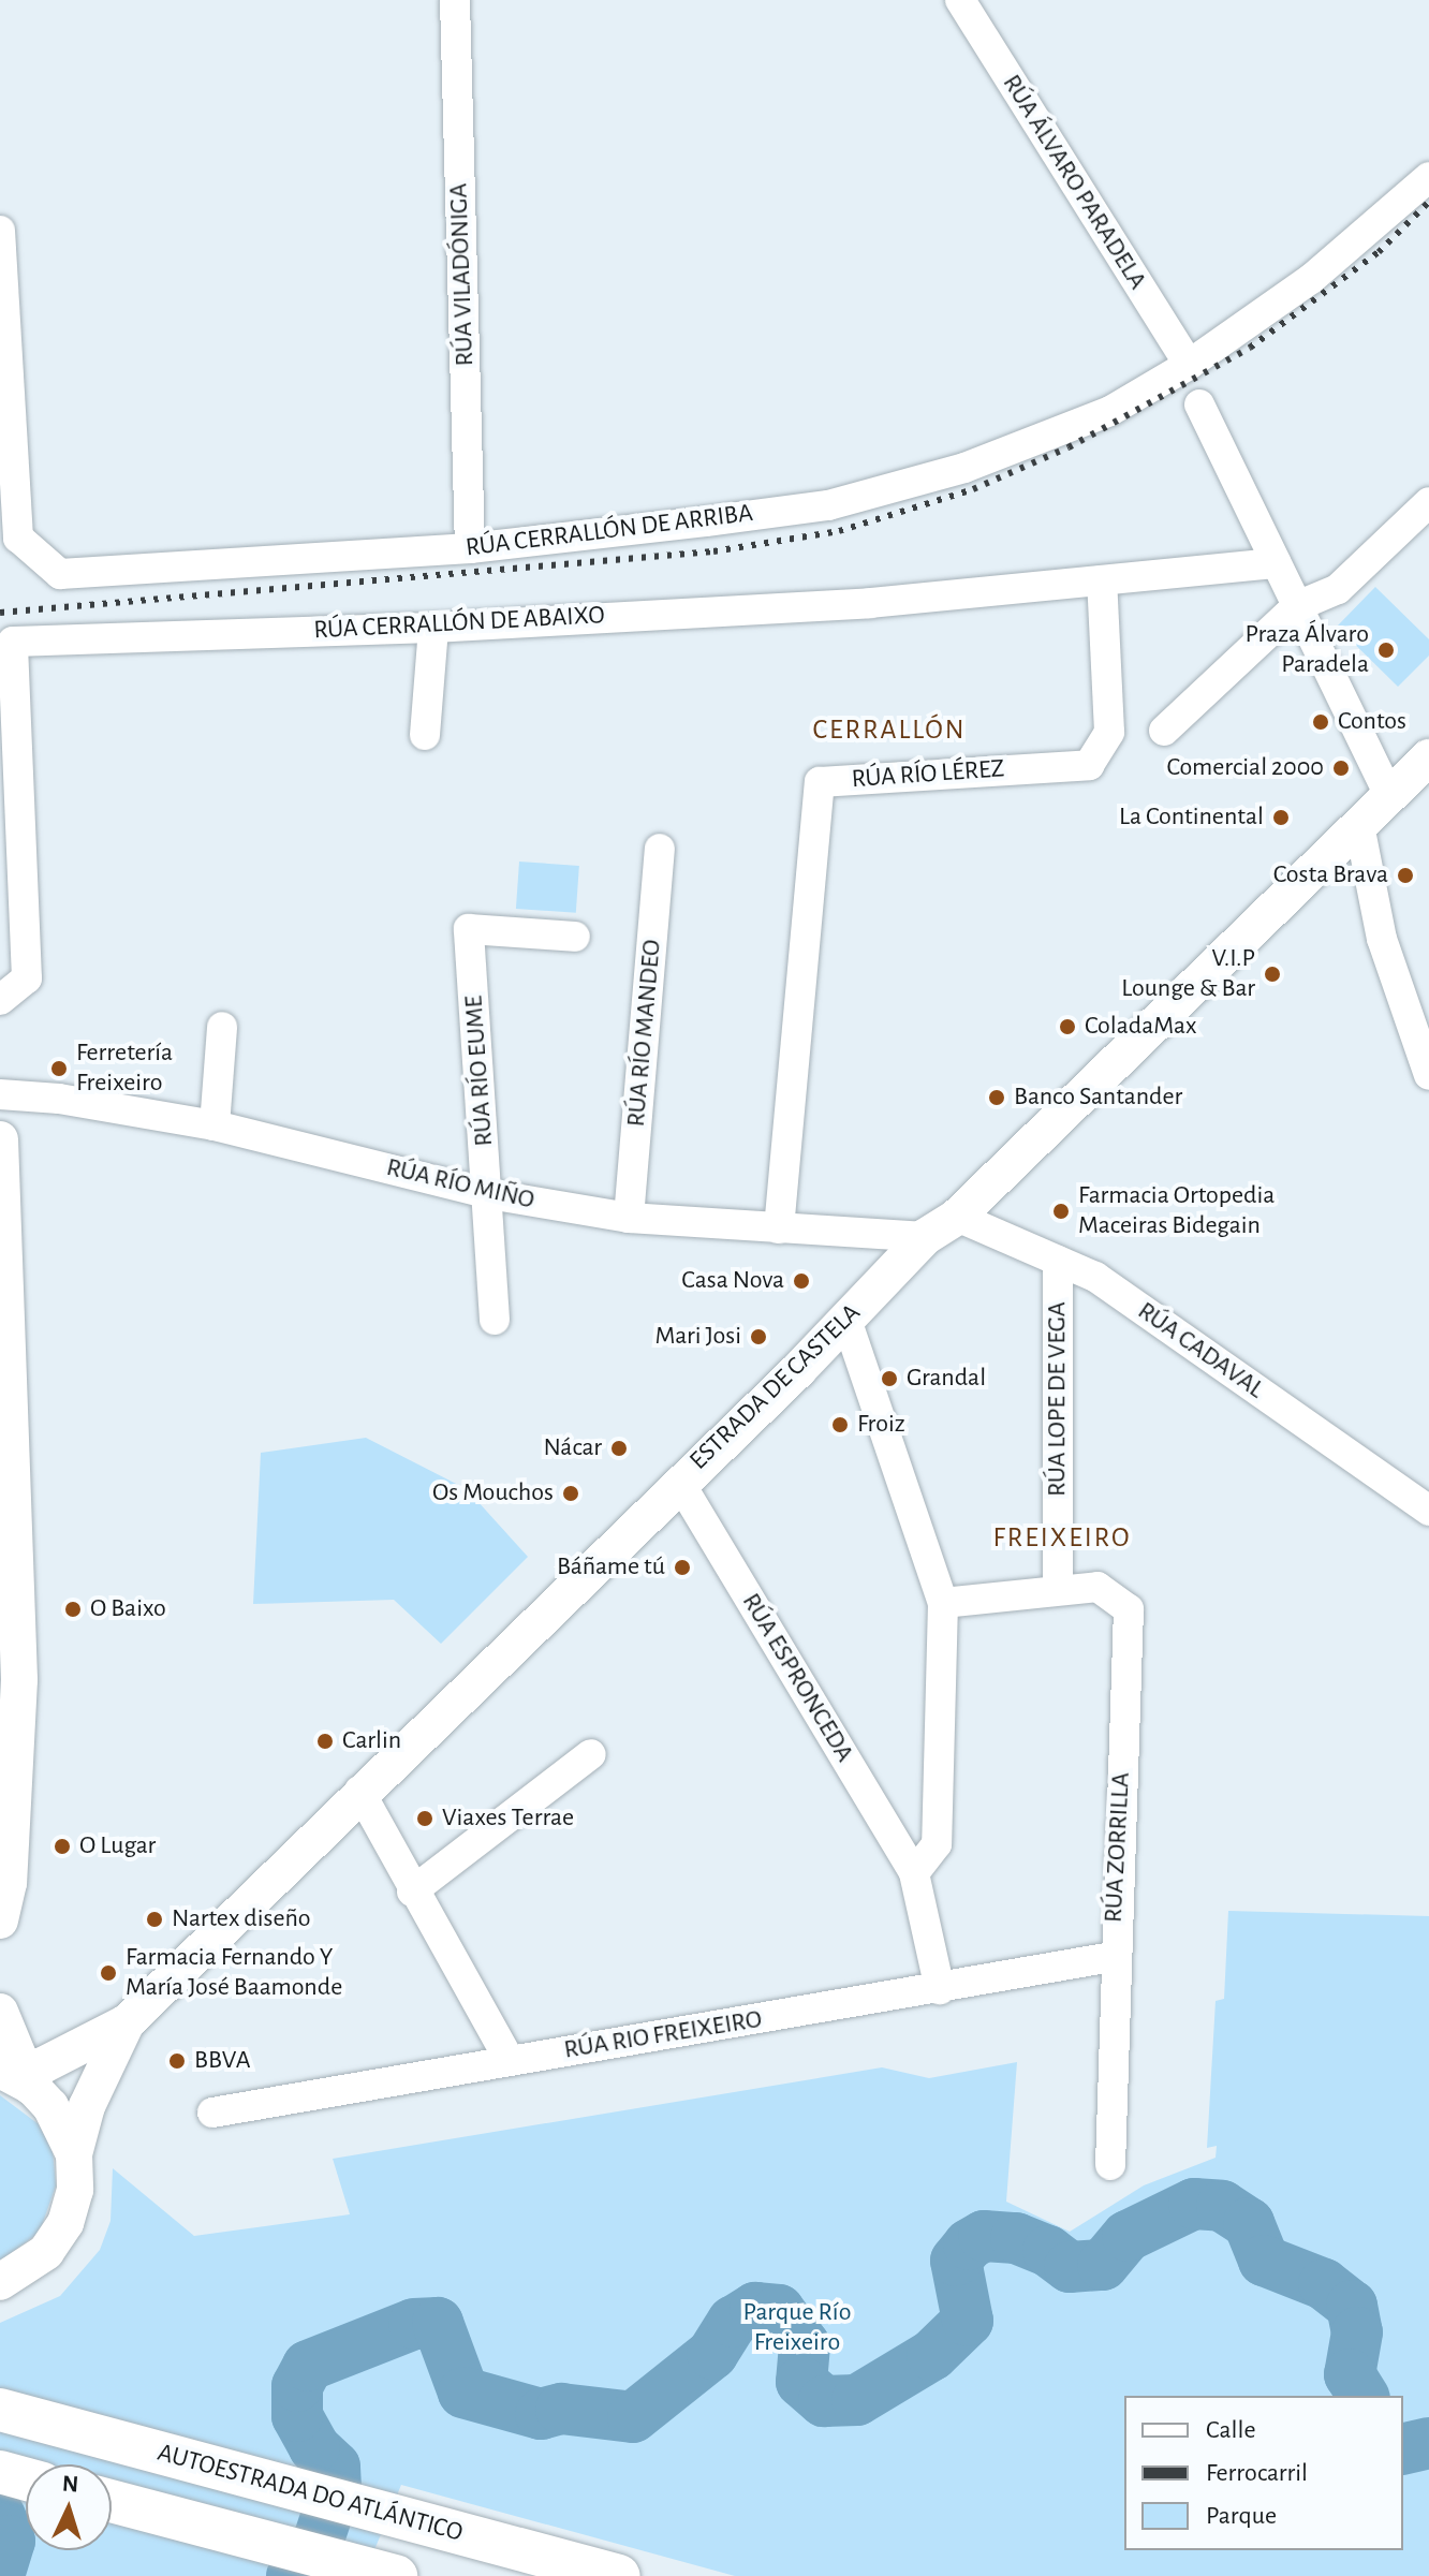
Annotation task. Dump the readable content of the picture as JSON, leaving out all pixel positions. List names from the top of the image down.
{
  "streets": {
    "highway": ["AUTOESTRADA DO ATLÁNTICO"],
    "main road": ["ESTRADA DE CASTELA"],
    "street": [
      "RÚA ÁLVARO PARADELA",
      "RÚA VILADÓNIGA",
      "RÚA CERRALLÓN DE ARRIBA",
      "RÚA CERRALLÓN DE ABAIXO",
      "RÚA RÍO LÉREZ",
      "RÚA RÍO MANDEO",
      "RÚA RÍO EUME",
      "RÚA RÍO MIÑO",
      "RÚA CADAVAL",
      "RÚA LOPE DE VEGA",
      "RÚA ESPRONCEDA",
      "RÚA ZORRILLA",
      "RÚA RIO FREIXEIRO"
    ]
  },
  "crossings": [
    ["RÚA ÁLVARO PARADELA", "RÚA CERRALLÓN DE ARRIBA"],
    ["RÚA VILADÓNIGA", "RÚA CERRALLÓN DE ARRIBA"],
    ["RÚA CERRALLÓN DE ABAIXO", "RÚA RÍO LÉREZ"],
    ["RÚA RÍO LÉREZ", "RÚA RÍO MIÑO"],
    ["RÚA RÍO MANDEO", "RÚA RÍO MIÑO"],
    ["RÚA RÍO EUME", "RÚA RÍO MIÑO"],
    ["RÚA RÍO MIÑO", "ESTRADA DE CASTELA"],
    ["RÚA CADAVAL", "ESTRADA DE CASTELA"],
    ["RÚA CADAVAL", "RÚA LOPE DE VEGA"],
    ["ESTRADA DE CASTELA", "RÚA ESPRONCEDA"],
    ["RÚA LOPE DE VEGA", "RÚA ZORRILLA"],
    ["RÚA ESPRONCEDA", "RÚA RIO FREIXEIRO"],
    ["RÚA ZORRILLA", "RÚA RIO FREIXEIRO"]
  ],
  "districts": ["CERRALLÓN", "FREIXEIRO"],
  "parks": ["Parque Río Freixeiro"],
  "places": [
    "Praza Álvaro Paradela",
    "Contos",
    "Comercial 2000",
    "La Continental",
    "Costa Brava",
    "V.I.P Lounge & Bar",
    "ColadaMax",
    "Ferretería Freixeiro",
    "Banco Santander",
    "Farmacia Ortopedia Maceiras Bidegain",
    "Casa Nova",
    "Mari Josi",
    "Grandal",
    "Froiz",
    "Nácar",
    "Os Mouchos",
    "Báñame tú",
    "O Baixo",
    "Carlin",
    "Viaxes Terrae",
    "O Lugar",
    "Nartex diseño",
    "Farmacia Fernando Y María José Baamonde",
    "BBVA"
  ],
  "legend": ["Calle", "Ferrocarril", "Parque"],
  "north": "top"
}
